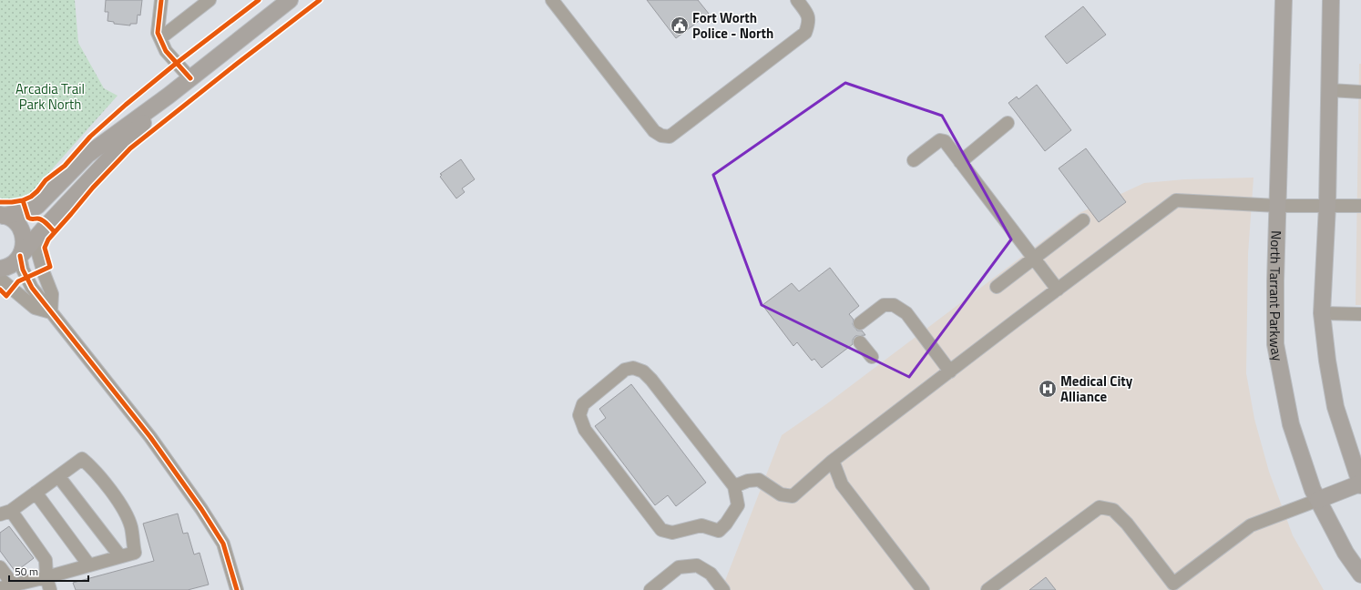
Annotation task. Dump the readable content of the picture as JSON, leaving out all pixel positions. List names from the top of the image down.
{
  "streets": {
    "main road": ["North Tarrant Parkway"]
  },
  "parks": ["Arcadia Trail Park North"],
  "places": {
    "public building": ["Fort Worth Police - North"],
    "hospital": ["Medical City Alliance"]
  },
  "scale_bar": "50 m"
}
